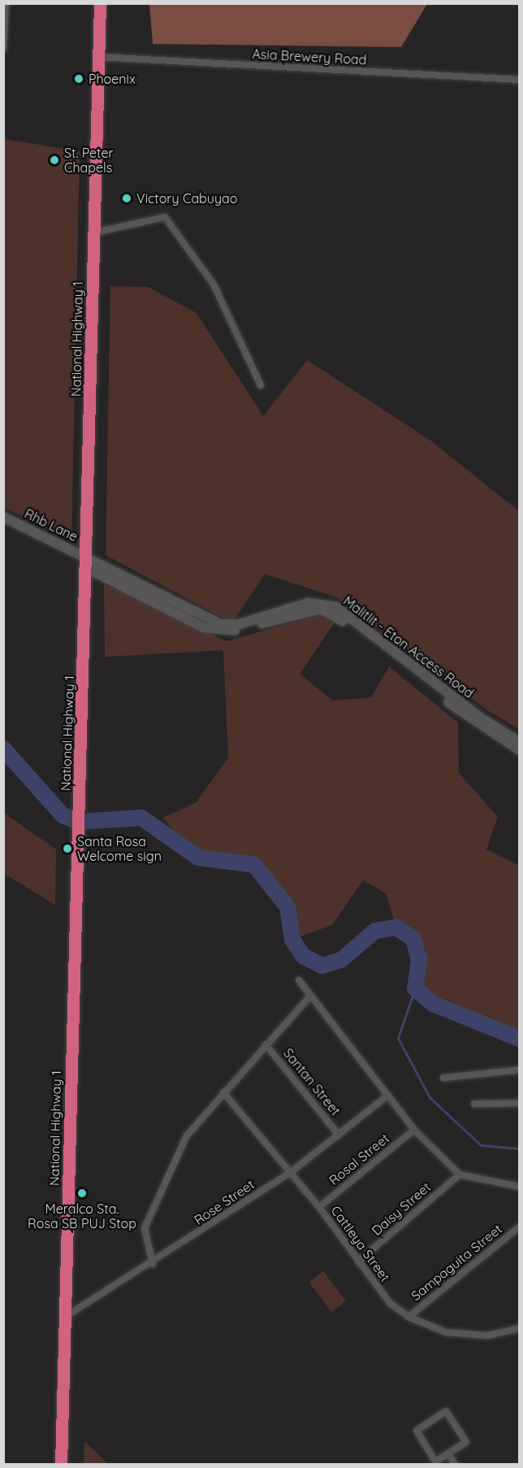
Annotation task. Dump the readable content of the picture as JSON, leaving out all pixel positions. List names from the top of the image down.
{
  "streets": {
    "highway": ["National Highway 1"],
    "street": [
      "Asia Brewery Road",
      "Rhb Lane",
      "Malitlit - Eton Access Road",
      "Santan Street",
      "Rosal Street",
      "Rose Street",
      "Daisy Street",
      "Cattleya Street",
      "Sampaguita Street"
    ]
  },
  "crossings": [
    ["Asia Brewery Road", "National Highway 1"],
    ["National Highway 1", "Rhb Lane"],
    ["National Highway 1", "Malitlit - Eton Access Road"],
    ["National Highway 1", "Rose Street"],
    ["Rhb Lane", "Malitlit - Eton Access Road"],
    ["Santan Street", "Rose Street"],
    ["Rosal Street", "Cattleya Street"],
    ["Rose Street", "Cattleya Street"],
    ["Daisy Street", "Cattleya Street"],
    ["Cattleya Street", "Sampaguita Street"]
  ],
  "places": [
    "Phoenix",
    "St. Peter Chapels",
    "Victory Cabuyao",
    "Santa Rosa Welcome sign",
    "Meralco Sta. Rosa SB PUJ Stop"
  ]
}
